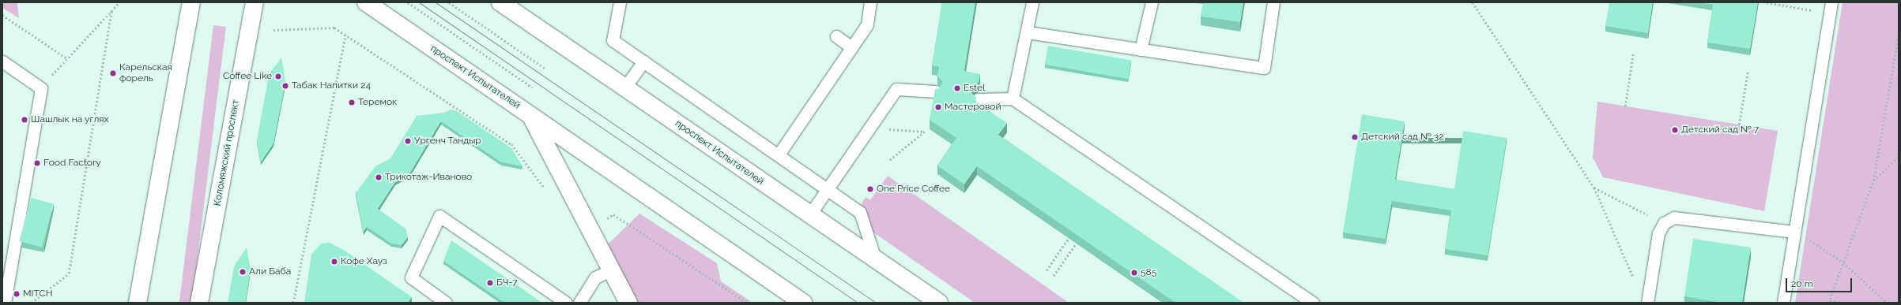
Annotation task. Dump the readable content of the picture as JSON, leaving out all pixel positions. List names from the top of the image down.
{
  "streets": {
    "main road": ["проспект Испытателей", "Коломяжский проспект"]
  },
  "places": [
    "Карельская форель",
    "Coffee Like",
    "Табак Напитки 24",
    "Estel",
    "Теремок",
    "Мастеровой",
    "Шашлык на углях",
    "Детский сад № 7",
    "Детский сад № 32",
    "Ургенч Тандыр",
    "Food Factory",
    "Трикотаж-Иваново",
    "One Price Coffee",
    "Кофе Хауз",
    "Али Баба",
    "585",
    "БЧ-7",
    "MITCH"
  ],
  "scale_bar": "20 m"
}
